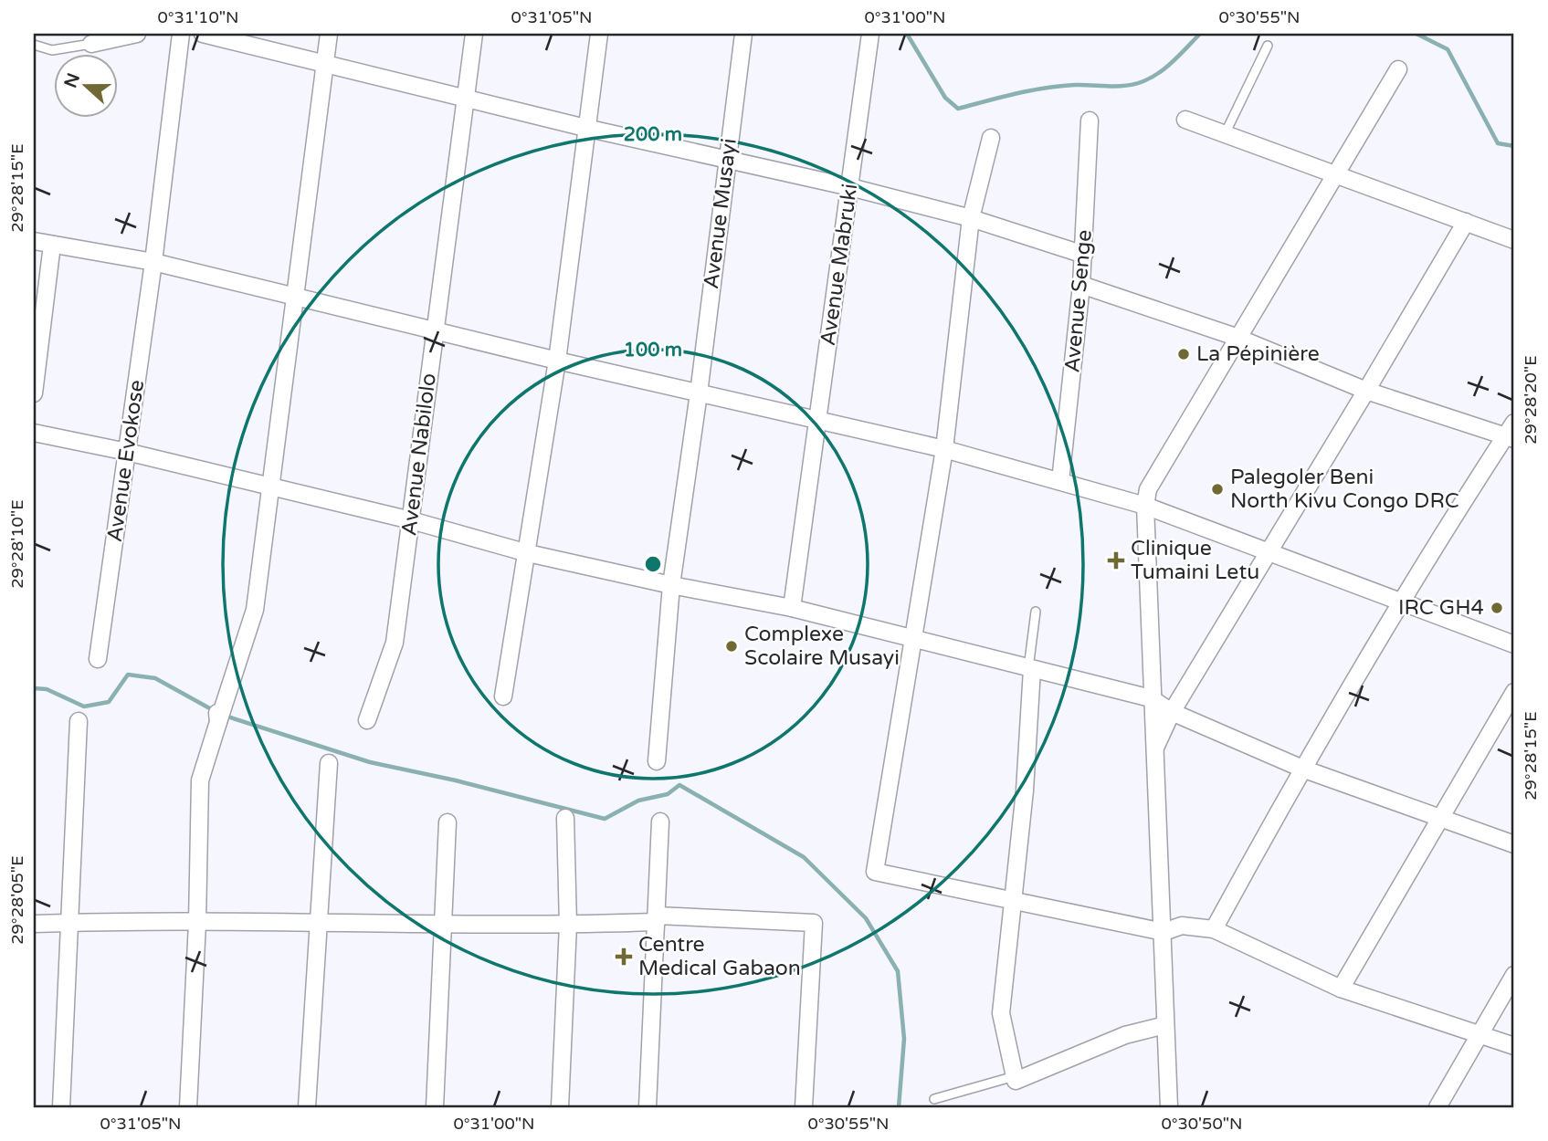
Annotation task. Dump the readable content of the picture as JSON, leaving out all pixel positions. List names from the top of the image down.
{
  "streets": {
    "street": [
      "Avenue Musayi",
      "Avenue Mabruki",
      "Avenue Senge",
      "Avenue Nabilolo",
      "Avenue Evokose"
    ]
  },
  "places": {
    "other": [
      "La Pépinière",
      "Palegoler Beni North Kivu Congo DRC",
      "IRC GH4",
      "Complexe Scolaire Musayi"
    ],
    "health": ["Clinique Tumaini Letu", "Centre Medical Gabaon"]
  },
  "north": "left",
  "coordinates": [
    "0°31'10\"N",
    "0°31'05\"N",
    "0°31'00\"N",
    "0°30'55\"N",
    "29°28'15\"E",
    "29°28'20\"E",
    "29°28'10\"E",
    "29°28'05\"E",
    "0°30'50\"N"
  ],
  "rings": ["200 m", "100 m"]
}
